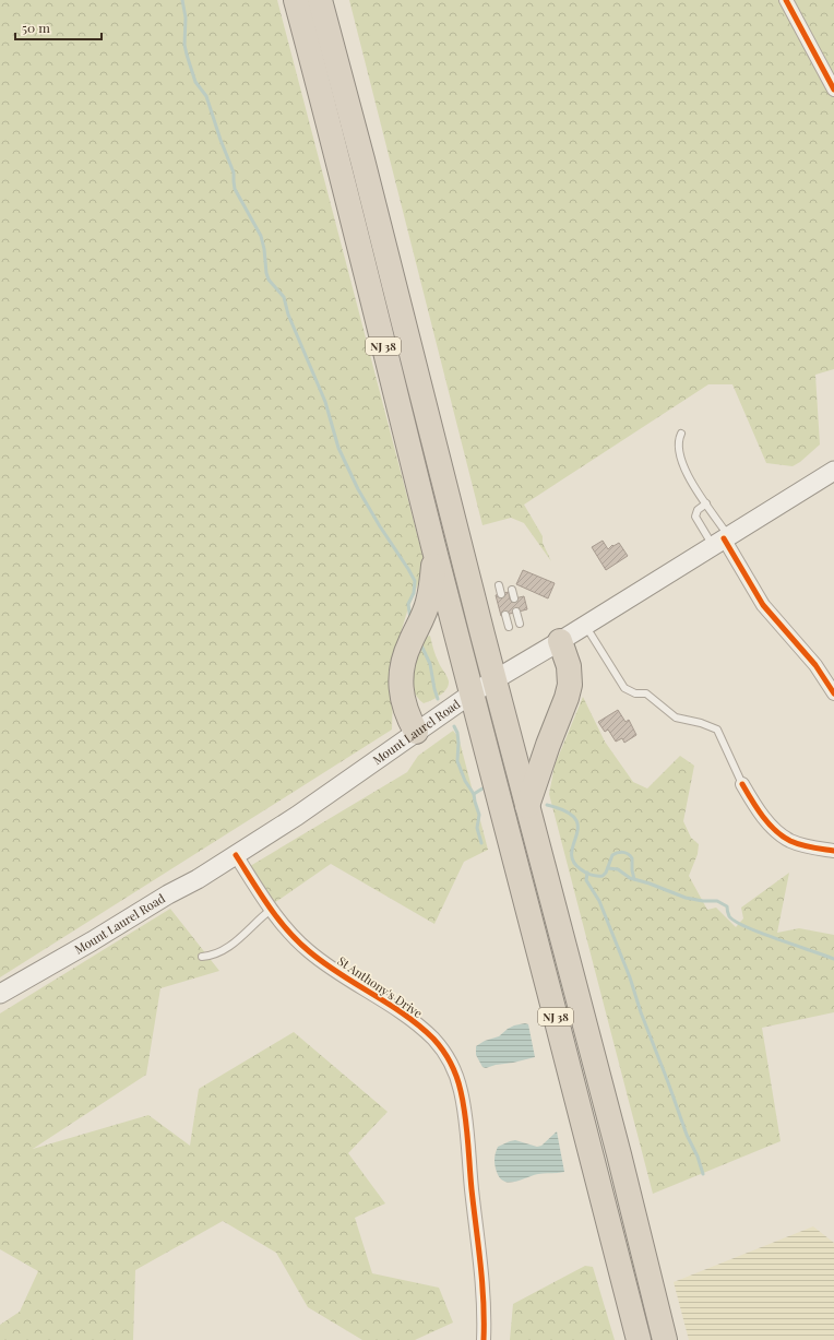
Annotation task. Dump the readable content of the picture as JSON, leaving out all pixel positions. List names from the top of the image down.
{
  "streets": {
    "highway": ["NJ 38"],
    "main road": ["Mount Laurel Road"],
    "street": ["St Anthony's Drive"]
  },
  "crossings": [
    ["NJ 38", "Mount Laurel Road"],
    ["Mount Laurel Road", "St Anthony's Drive"]
  ],
  "scale_bar": "50 m"
}
